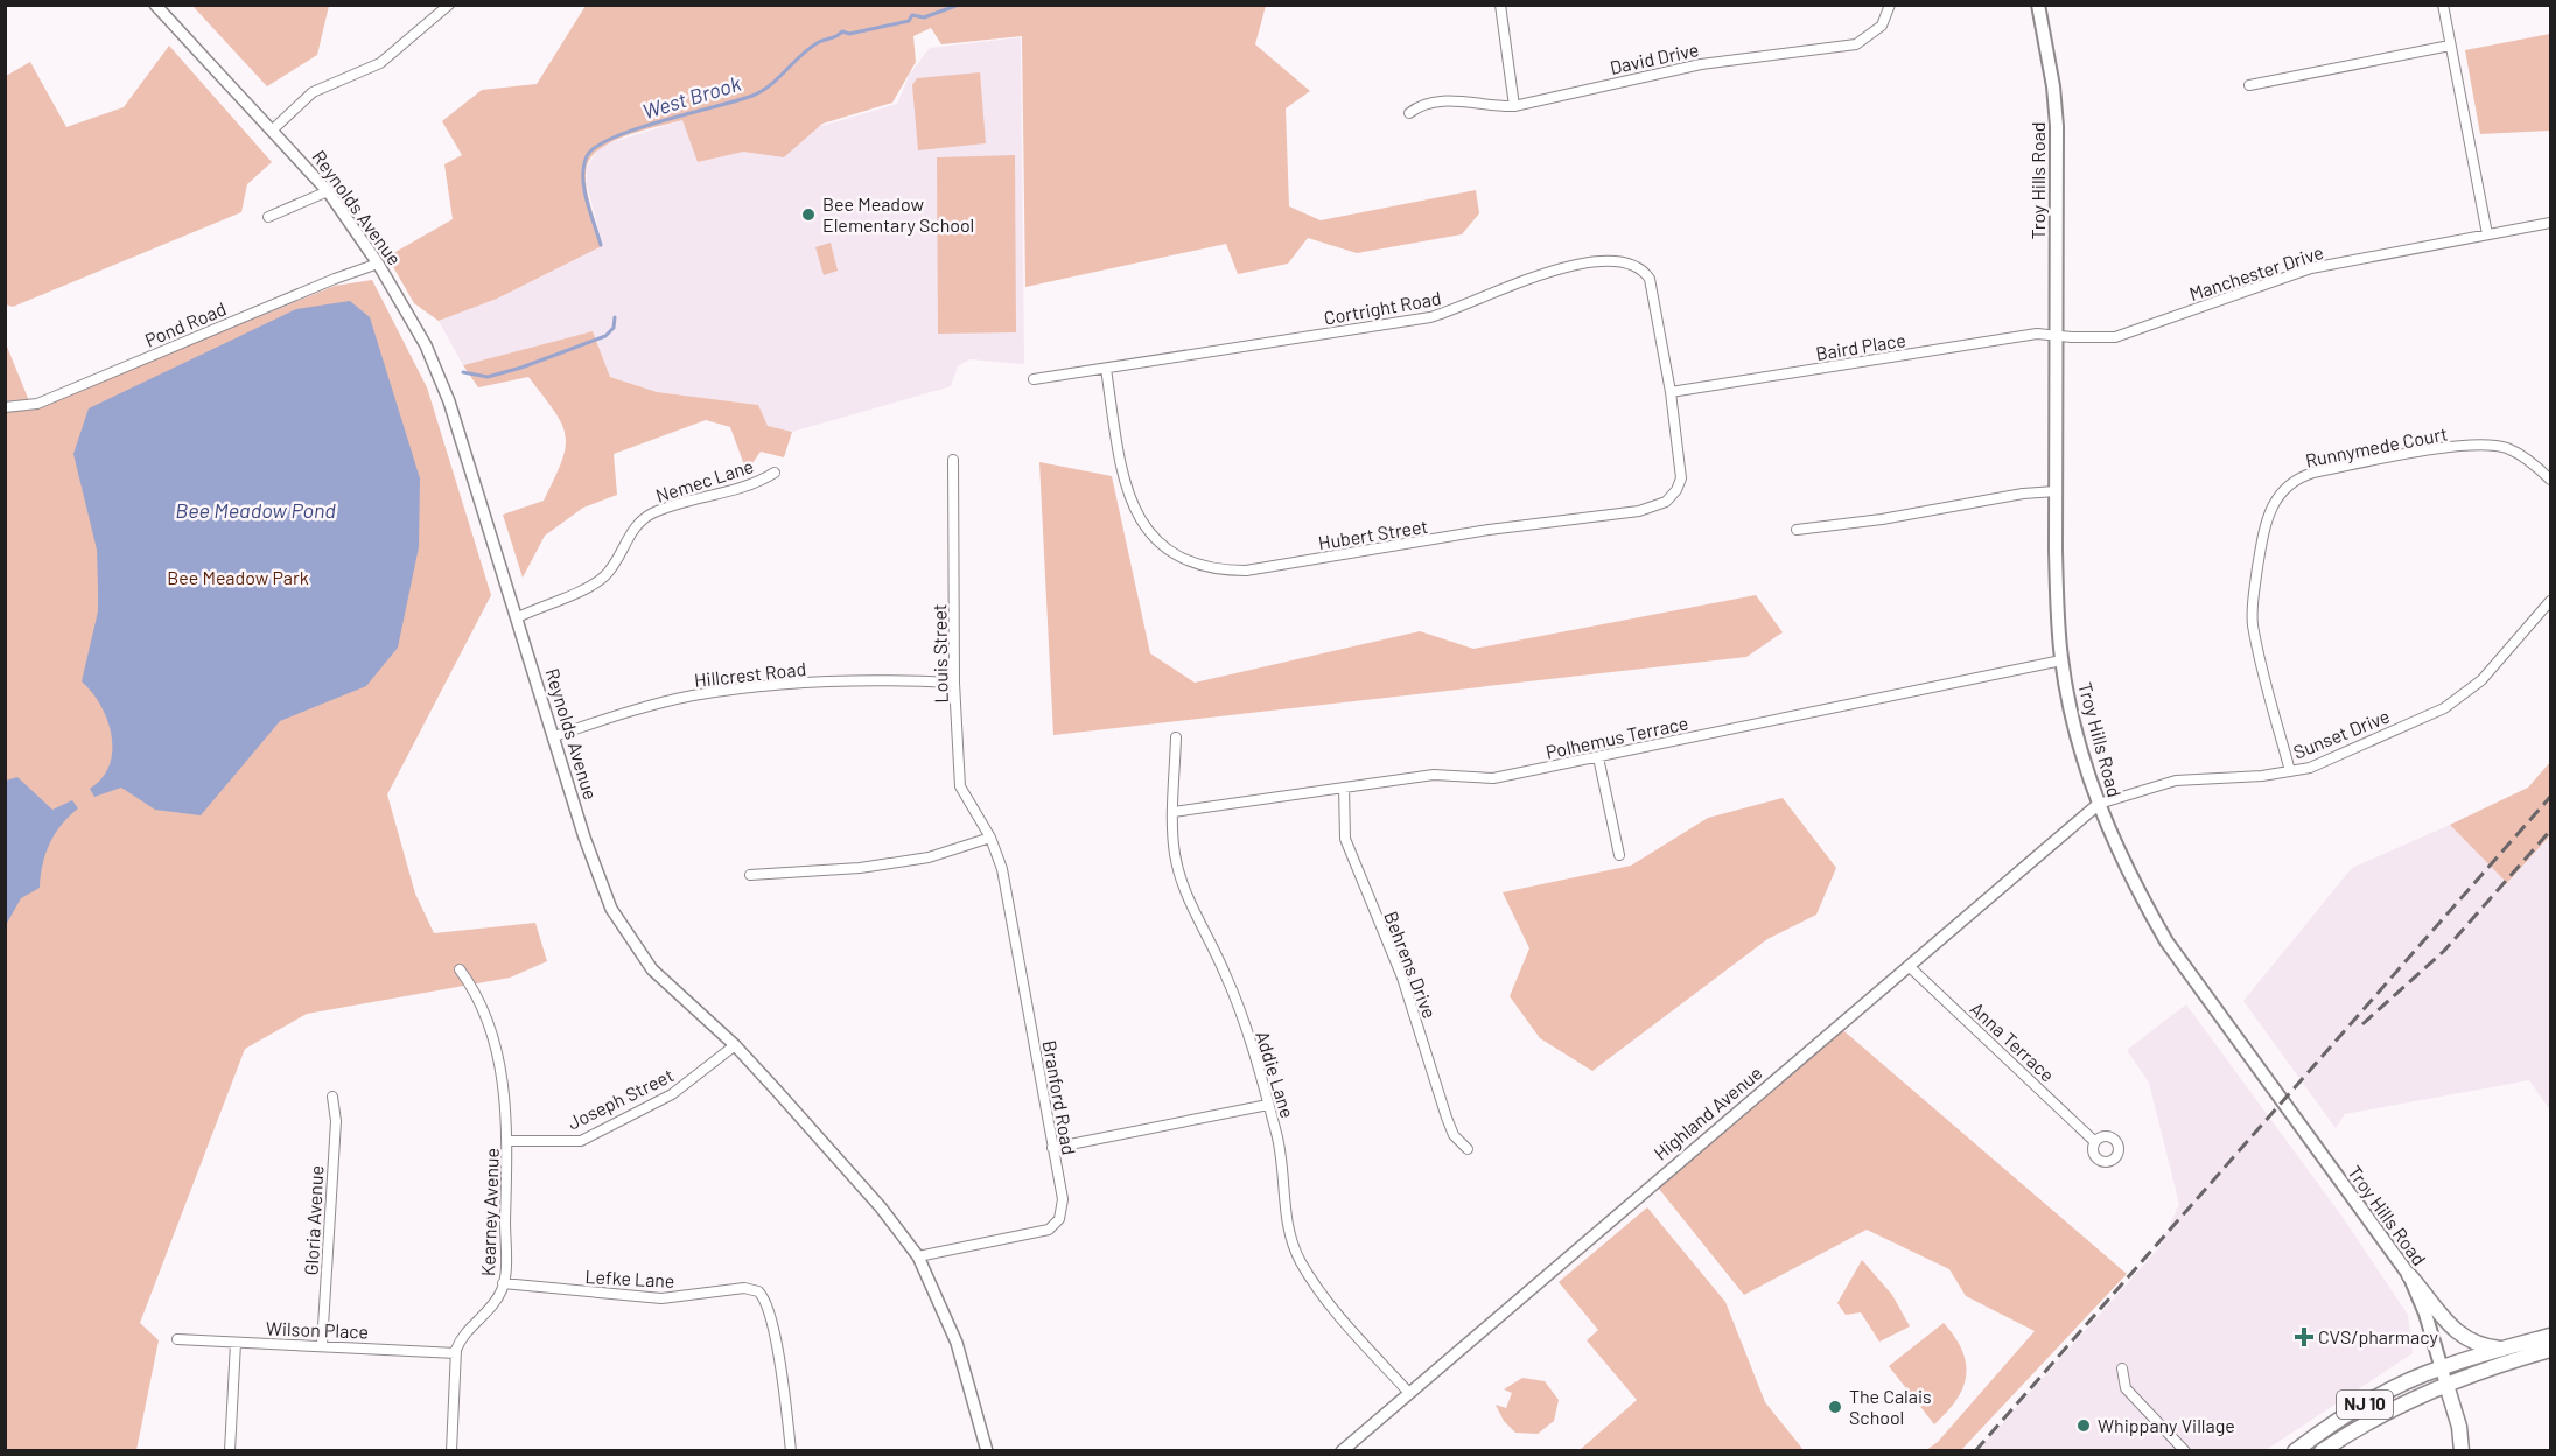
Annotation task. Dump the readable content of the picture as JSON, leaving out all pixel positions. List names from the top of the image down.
{
  "streets": {
    "main road": ["Troy Hills Road", "NJ 10"],
    "street": [
      "David Drive",
      "Reynolds Avenue",
      "Manchester Drive",
      "Cortright Road",
      "Pond Road",
      "Baird Place",
      "Runnymede Court",
      "Nemec Lane",
      "Hubert Street",
      "Louis Street",
      "Hillcrest Road",
      "Sunset Drive",
      "Polhemus Terrace",
      "Behrens Drive",
      "Anna Terrace",
      "Addie Lane",
      "Branford Road",
      "Joseph Street",
      "Highland Avenue",
      "Kearney Avenue",
      "Gloria Avenue",
      "Lefke Lane",
      "Wilson Place"
    ]
  },
  "crossings": [
    ["Troy Hills Road", "Manchester Drive"],
    ["Troy Hills Road", "Baird Place"],
    ["Troy Hills Road", "Sunset Drive"],
    ["Troy Hills Road", "Polhemus Terrace"],
    ["Troy Hills Road", "Highland Avenue"],
    ["Troy Hills Road", "NJ 10"],
    ["Reynolds Avenue", "Pond Road"],
    ["Reynolds Avenue", "Nemec Lane"],
    ["Reynolds Avenue", "Hillcrest Road"],
    ["Reynolds Avenue", "Branford Road"],
    ["Reynolds Avenue", "Joseph Street"],
    ["Manchester Drive", "Baird Place"],
    ["Cortright Road", "Baird Place"],
    ["Cortright Road", "Hubert Street"],
    ["Baird Place", "Hubert Street"],
    ["Runnymede Court", "Sunset Drive"],
    ["Louis Street", "Hillcrest Road"],
    ["Louis Street", "Branford Road"],
    ["Sunset Drive", "Highland Avenue"],
    ["Polhemus Terrace", "Behrens Drive"],
    ["Polhemus Terrace", "Addie Lane"],
    ["Anna Terrace", "Highland Avenue"],
    ["Addie Lane", "Highland Avenue"],
    ["Joseph Street", "Kearney Avenue"],
    ["Kearney Avenue", "Lefke Lane"],
    ["Kearney Avenue", "Wilson Place"],
    ["Gloria Avenue", "Wilson Place"]
  ],
  "water": ["West Brook", "Bee Meadow Pond"],
  "parks": ["Bee Meadow Park"],
  "places": {
    "other": ["Bee Meadow Elementary School", "The Calais School", "Whippany Village"],
    "health": ["CVS/pharmacy"]
  }
}
